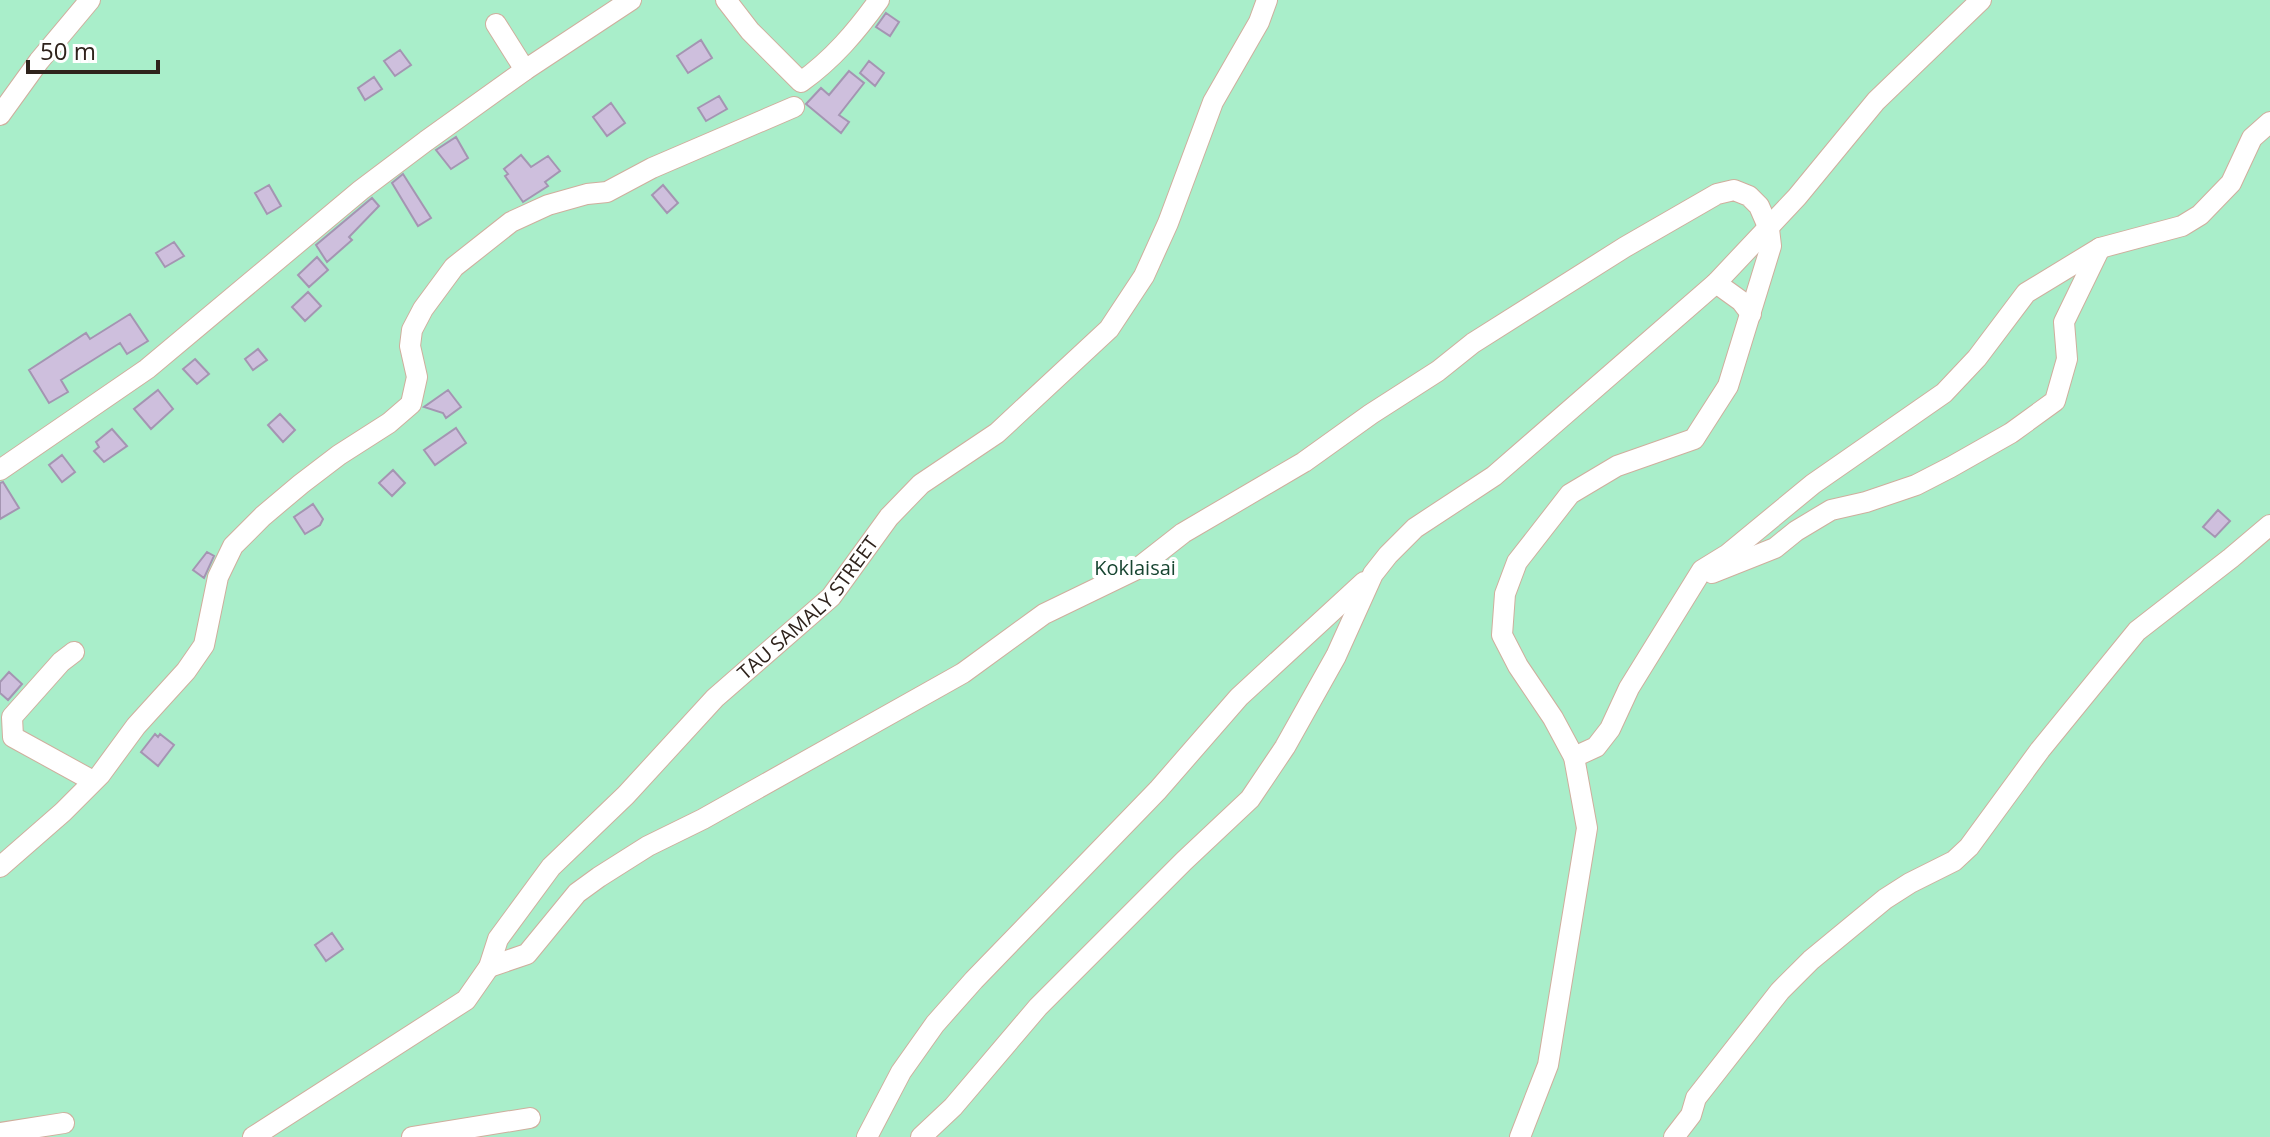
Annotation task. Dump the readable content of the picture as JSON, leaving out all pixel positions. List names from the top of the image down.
{
  "streets": {
    "street": ["TAU SAMALY STREET"]
  },
  "parks": ["Koklaisai"],
  "scale_bar": "50 m"
}
